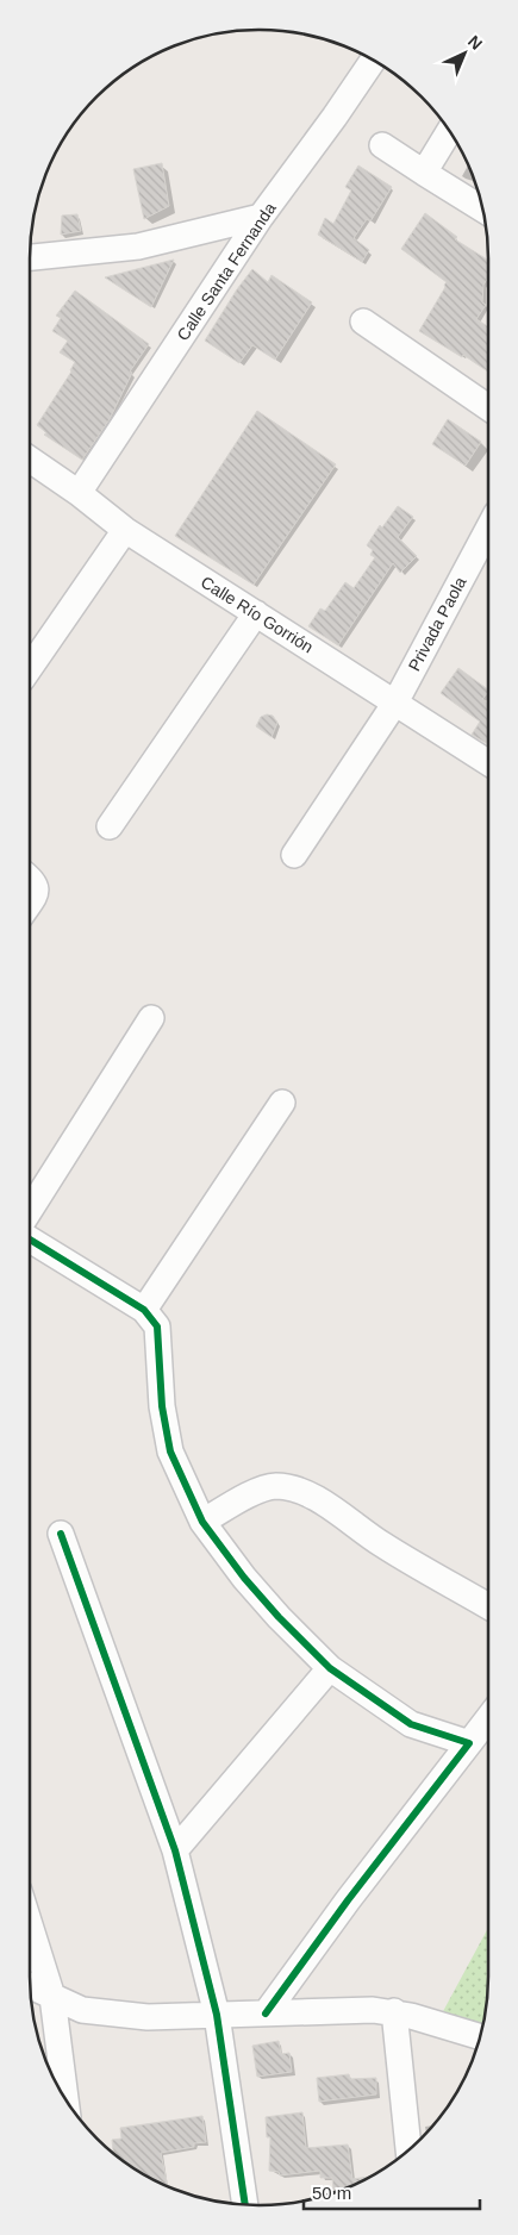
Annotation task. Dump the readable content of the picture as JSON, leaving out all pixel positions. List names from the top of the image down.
{
  "streets": {
    "street": ["Calle Santa Fernanda", "Calle Río Gorrión", "Privada Paola"]
  },
  "crossings": [
    ["Calle Santa Fernanda", "Calle Río Gorrión"],
    ["Calle Río Gorrión", "Privada Paola"]
  ],
  "scale_bar": "50 m",
  "north": "top right"
}
